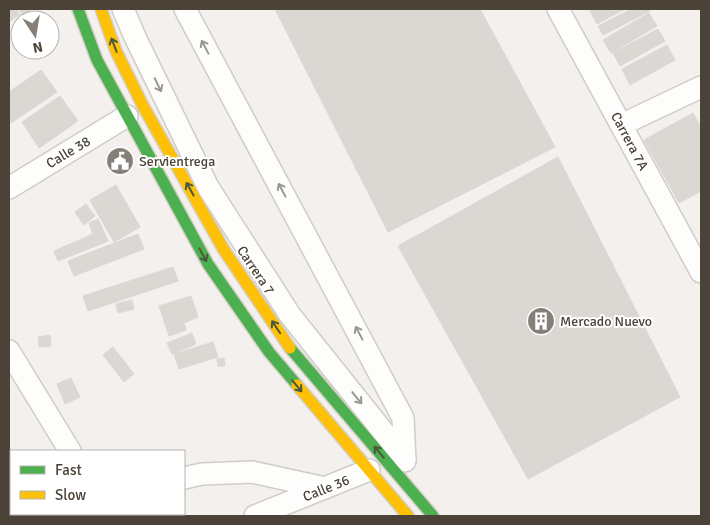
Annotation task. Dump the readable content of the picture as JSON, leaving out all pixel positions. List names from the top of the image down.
{
  "streets": {
    "main road": ["Carrera 7"],
    "street": ["Carrera 7A", "Calle 38", "Calle 36"]
  },
  "places": {
    "public building": ["Servientrega"],
    "building": ["Mercado Nuevo"]
  },
  "legend": ["Fast", "Slow"],
  "north": "bottom"
}
